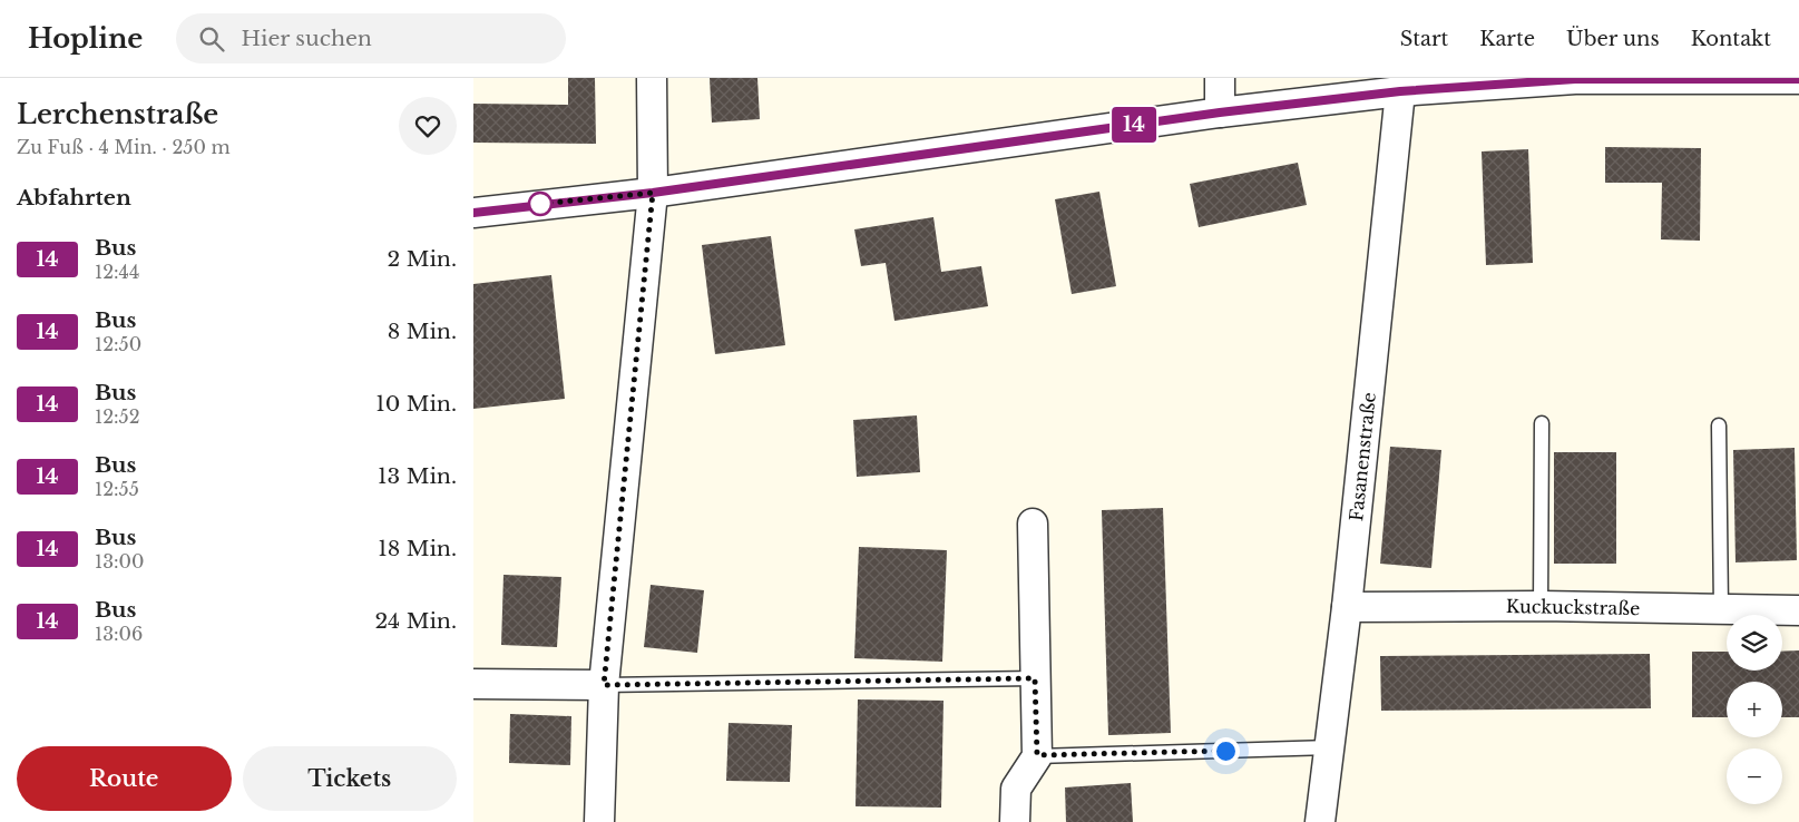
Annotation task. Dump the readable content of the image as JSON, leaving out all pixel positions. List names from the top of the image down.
{
  "streets": {
    "street": ["Fasanenstraße", "Kuckuckstraße"]
  },
  "crossings": [
    ["Fasanenstraße", "Kuckuckstraße"]
  ],
  "lines": ["bus line 14"],
  "page": {
    "header": "Hopline",
    "search": "Hier suchen",
    "nav": [
      "Start",
      "Karte",
      "Über uns",
      "Kontakt"
    ],
    "heading": [
      ["Lerchenstraße", "Zu Fuß · 4 Min. · 250 m"],
      "Abfahrten"
    ],
    "on_map": "14",
    "list": [
      {
        "mark": "14",
        "name": "Bus",
        "note": "12:44",
        "value": "2 Min."
      },
      {
        "mark": "14",
        "name": "Bus",
        "note": "12:50",
        "value": "8 Min."
      },
      {
        "mark": "14",
        "name": "Bus",
        "note": "12:52",
        "value": "10 Min."
      },
      {
        "mark": "14",
        "name": "Bus",
        "note": "12:55",
        "value": "13 Min."
      },
      {
        "mark": "14",
        "name": "Bus",
        "note": "13:00",
        "value": "18 Min."
      },
      {
        "mark": "14",
        "name": "Bus",
        "note": "13:06",
        "value": "24 Min."
      }
    ],
    "map_buttons": ["+", "−"],
    "buttons": ["Route", "Tickets"]
  }
}
